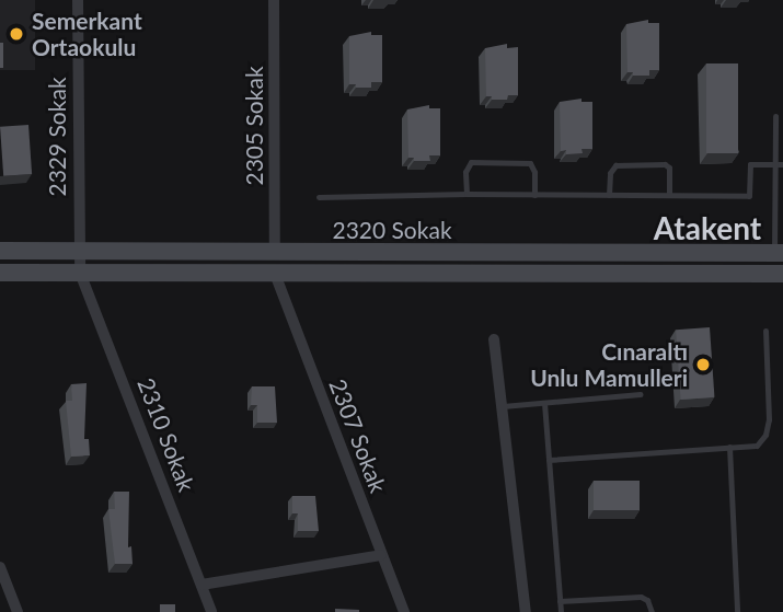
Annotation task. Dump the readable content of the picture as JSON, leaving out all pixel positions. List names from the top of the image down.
{
  "streets": {
    "street": [
      "2305 Sokak",
      "2329 Sokak",
      "2320 Sokak",
      "2310 Sokak",
      "2307 Sokak"
    ]
  },
  "crossings": [
    ["2305 Sokak", "2320 Sokak"],
    ["2329 Sokak", "2320 Sokak"],
    ["2329 Sokak", "2310 Sokak"],
    ["2320 Sokak", "2310 Sokak"],
    ["2320 Sokak", "2307 Sokak"]
  ],
  "districts": ["Atakent"],
  "places": ["Semerkant Ortaokulu", "Cınaraltı Unlu Mamulleri"]
}
